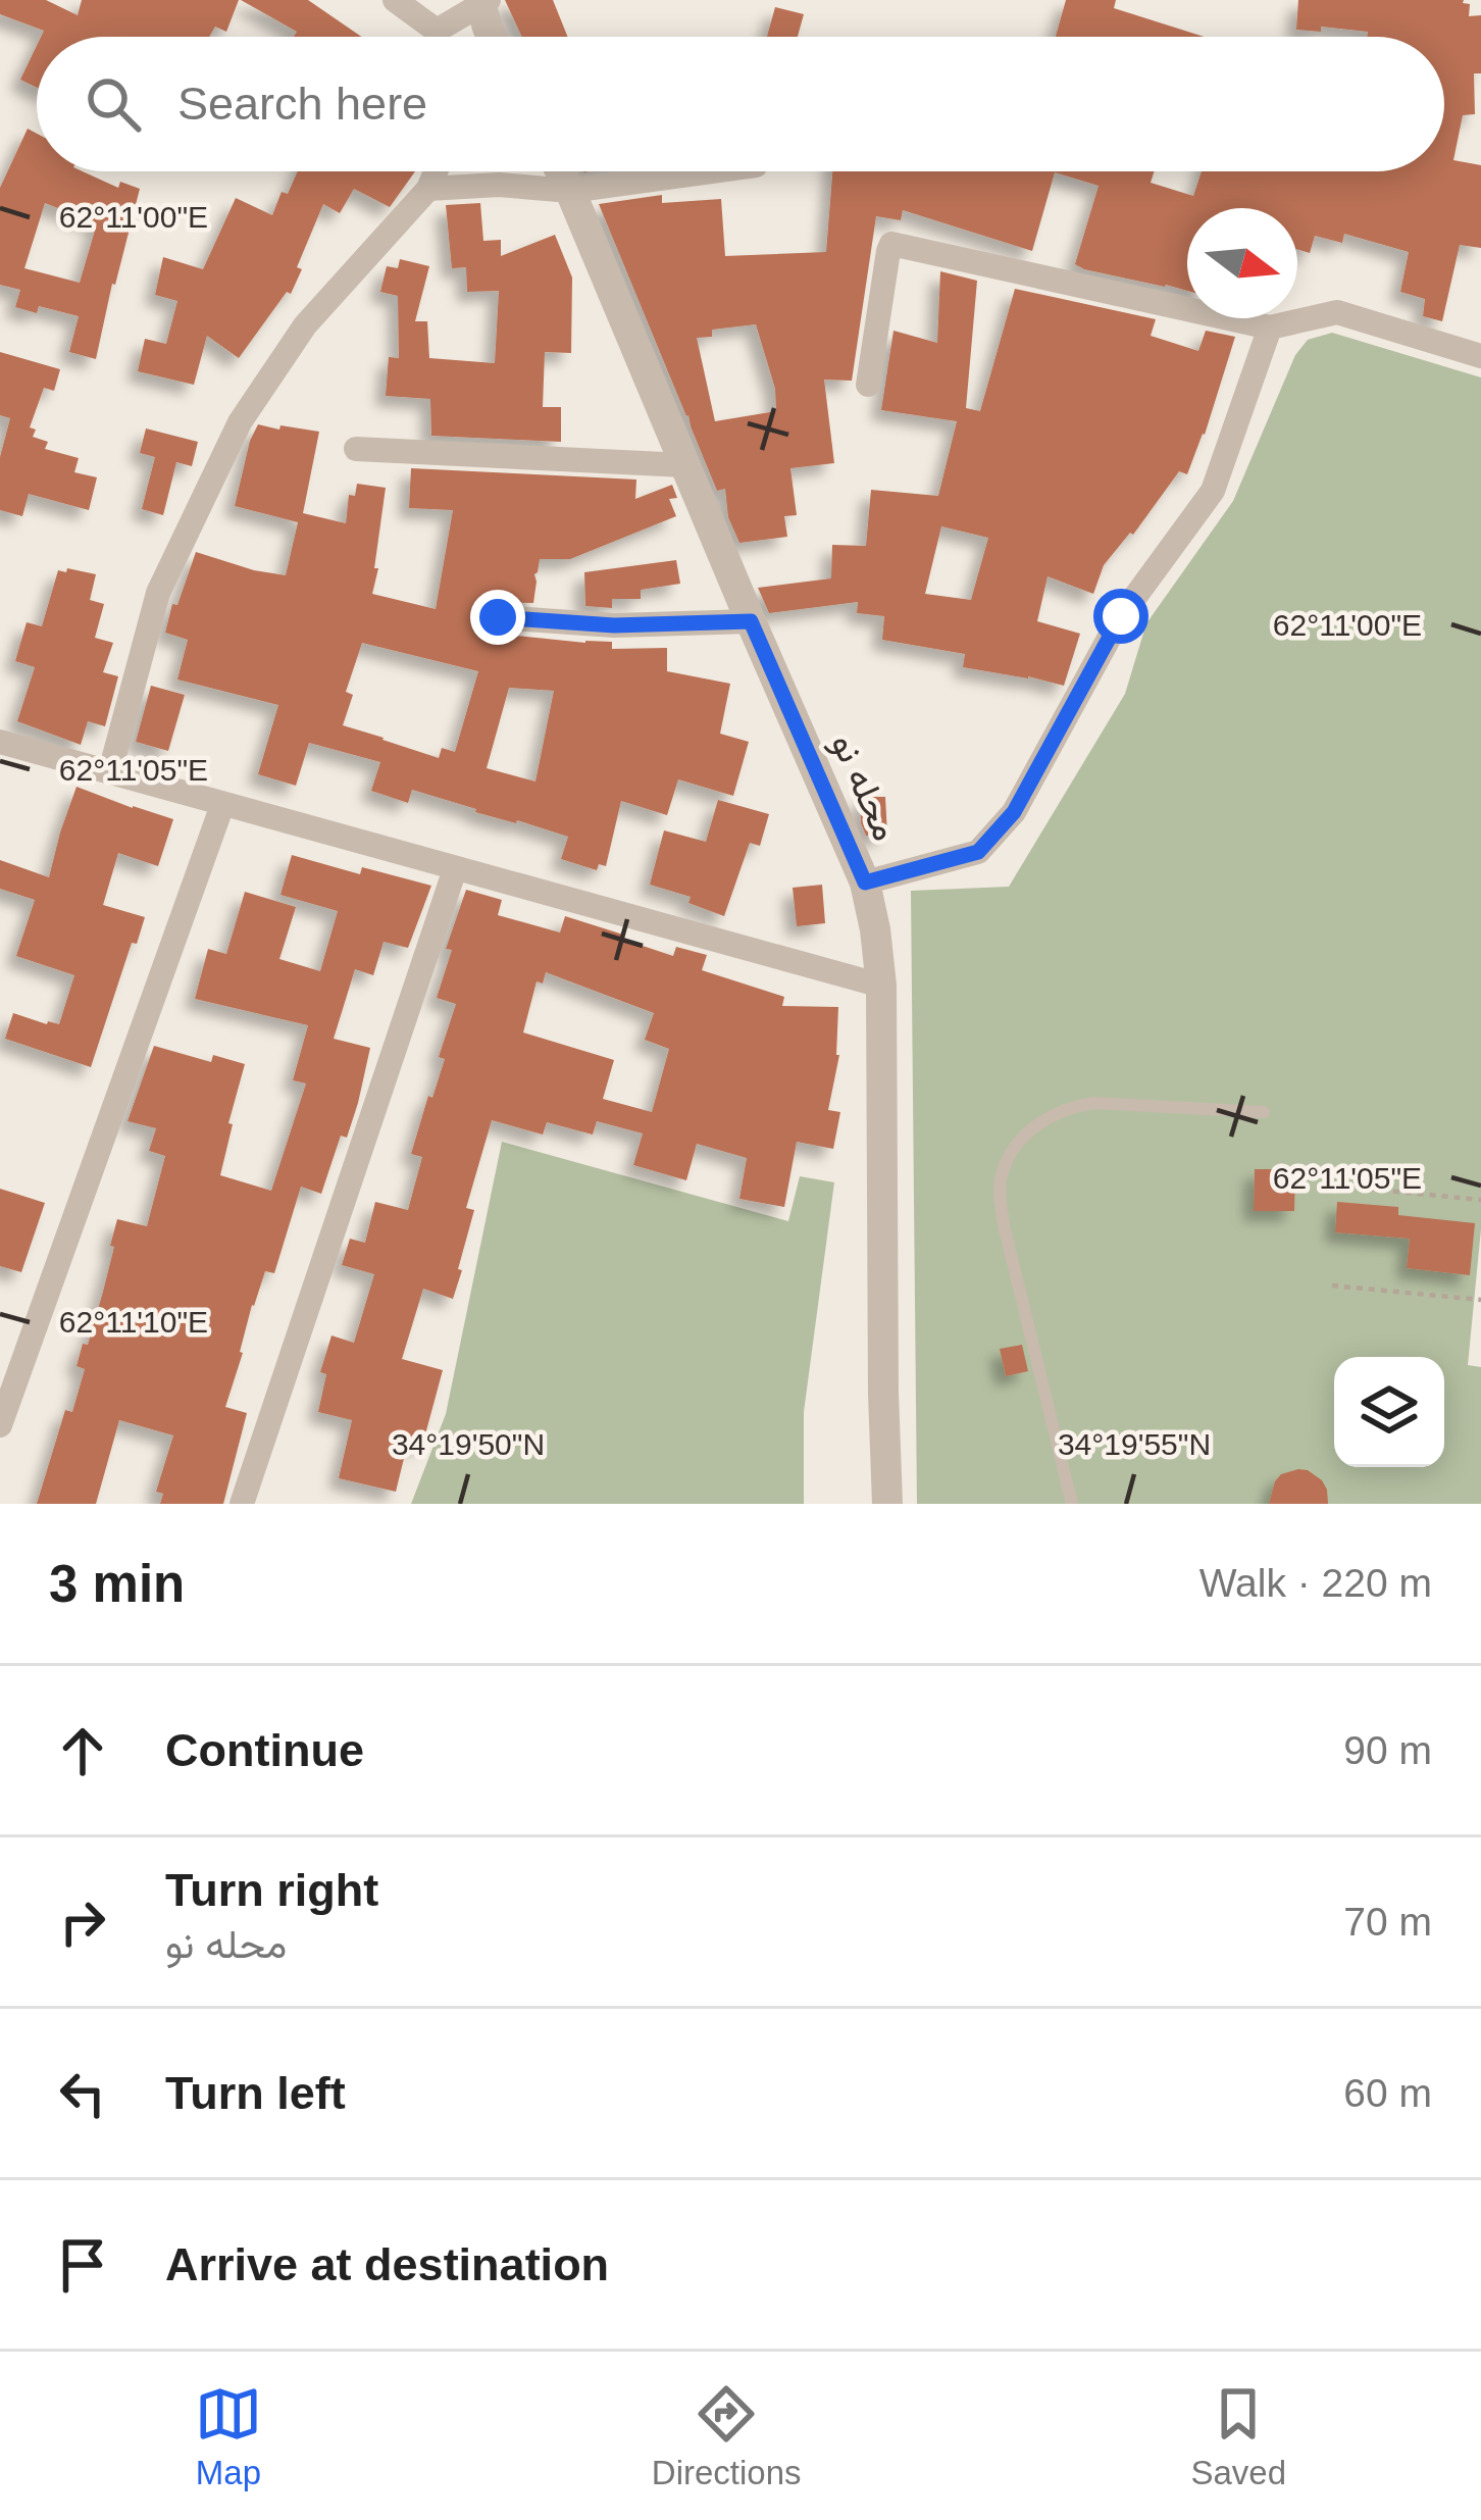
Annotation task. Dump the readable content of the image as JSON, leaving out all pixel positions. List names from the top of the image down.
{
  "streets": {
    "street": ["محله نو"]
  },
  "north": "right",
  "page": {
    "search": "Search here",
    "heading": ["3 min", "Walk · 220 m"],
    "list": [
      ["Continue", "90 m"],
      ["Turn right", "محله نو", "70 m"],
      ["Turn left", "60 m"],
      "Arrive at destination"
    ],
    "nav": ["Map", "Directions", "Saved"]
  },
  "coordinates": [
    "62°11'00\"E",
    "62°11'05\"E",
    "62°11'10\"E",
    "34°19'50\"N",
    "34°19'55\"N"
  ]
}
